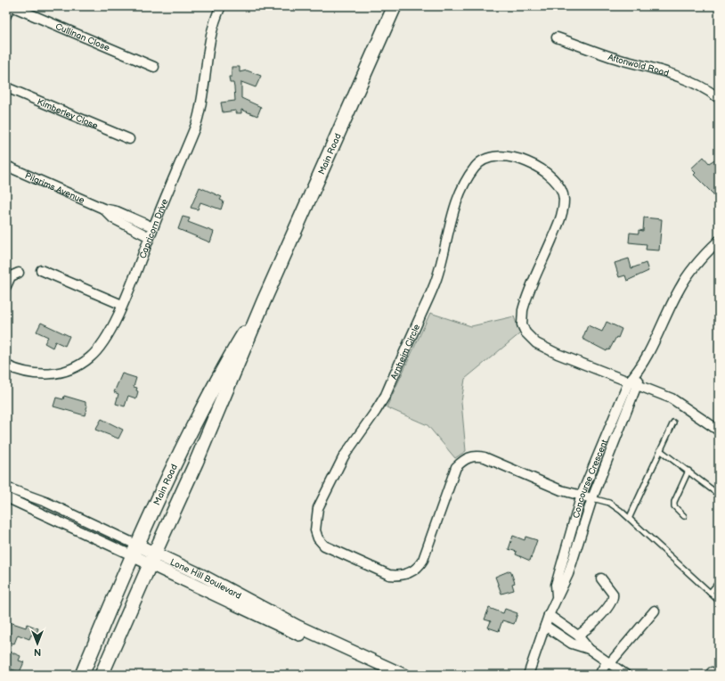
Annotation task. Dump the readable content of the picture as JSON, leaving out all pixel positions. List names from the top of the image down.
{
  "streets": {
    "main road": ["Main Road"],
    "street": [
      "Cullinan Close",
      "Aftonwold Road",
      "Kimberley Close",
      "Pilgrims Avenue",
      "Capricorn Drive",
      "Arnheim Circle",
      "Concourse Crescent",
      "Lone Hill Boulevard"
    ]
  },
  "crossings": [
    ["Main Road", "Lone Hill Boulevard"],
    ["Pilgrims Avenue", "Capricorn Drive"],
    ["Arnheim Circle", "Concourse Crescent"]
  ],
  "north": "bottom"
}
